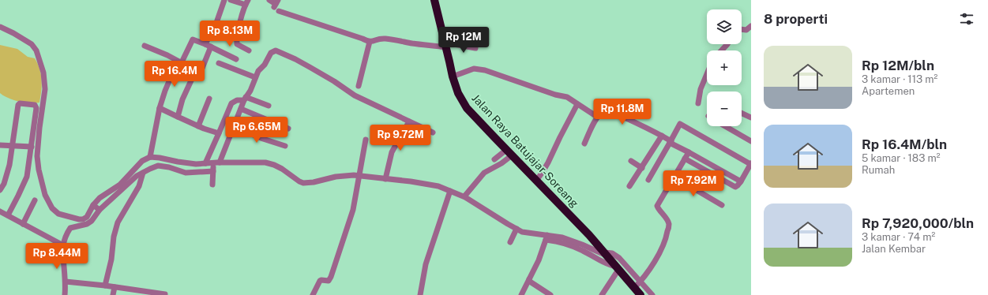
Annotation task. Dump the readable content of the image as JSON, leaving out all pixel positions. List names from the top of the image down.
{
  "streets": {
    "highway": ["Jalan Raya Batujajar-Soreang"]
  },
  "page": {
    "heading": "8 properti",
    "map_buttons": ["+", "−"],
    "price": [
      "Rp 8.13M",
      "Rp 12M",
      "Rp 16.4M",
      "Rp 11.8M",
      "Rp 6.65M",
      "Rp 9.72M",
      "Rp 7.92M",
      "Rp 8.44M"
    ],
    "list": [
      {
        "name": "Rp 12M/bln",
        "note": "3 kamar · 113 m² · Apartemen"
      },
      {
        "name": "Rp 16.4M/bln",
        "note": "5 kamar · 183 m² · Rumah"
      },
      {
        "name": "Rp 7,920,000/bln",
        "note": "3 kamar · 74 m² · Jalan Kembar"
      }
    ]
  }
}
